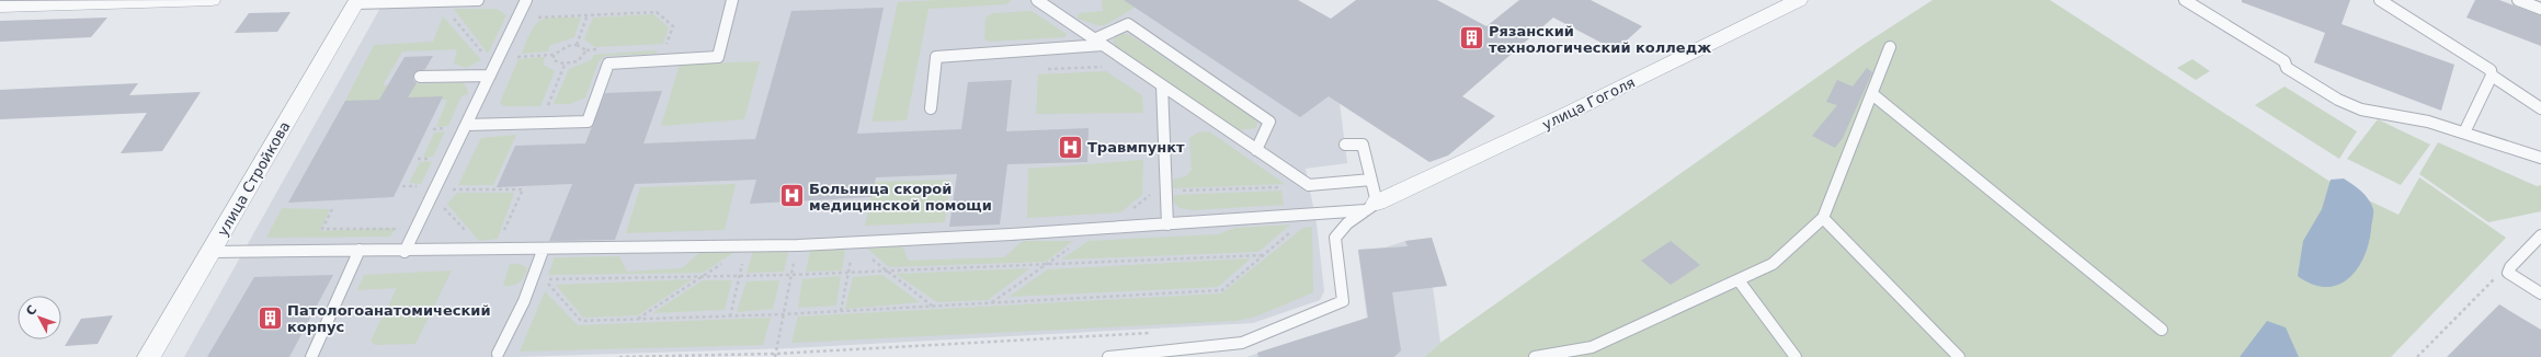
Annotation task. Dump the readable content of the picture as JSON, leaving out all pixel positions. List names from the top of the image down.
{
  "streets": {
    "street": ["улица Гоголя", "улица Стройкова"]
  },
  "places": {
    "building": ["Рязанский технологический колледж", "Патологоанатомический корпус"],
    "hospital": ["Травмпункт", "Больница скорой медицинской помощи"]
  },
  "north": "top left"
}
